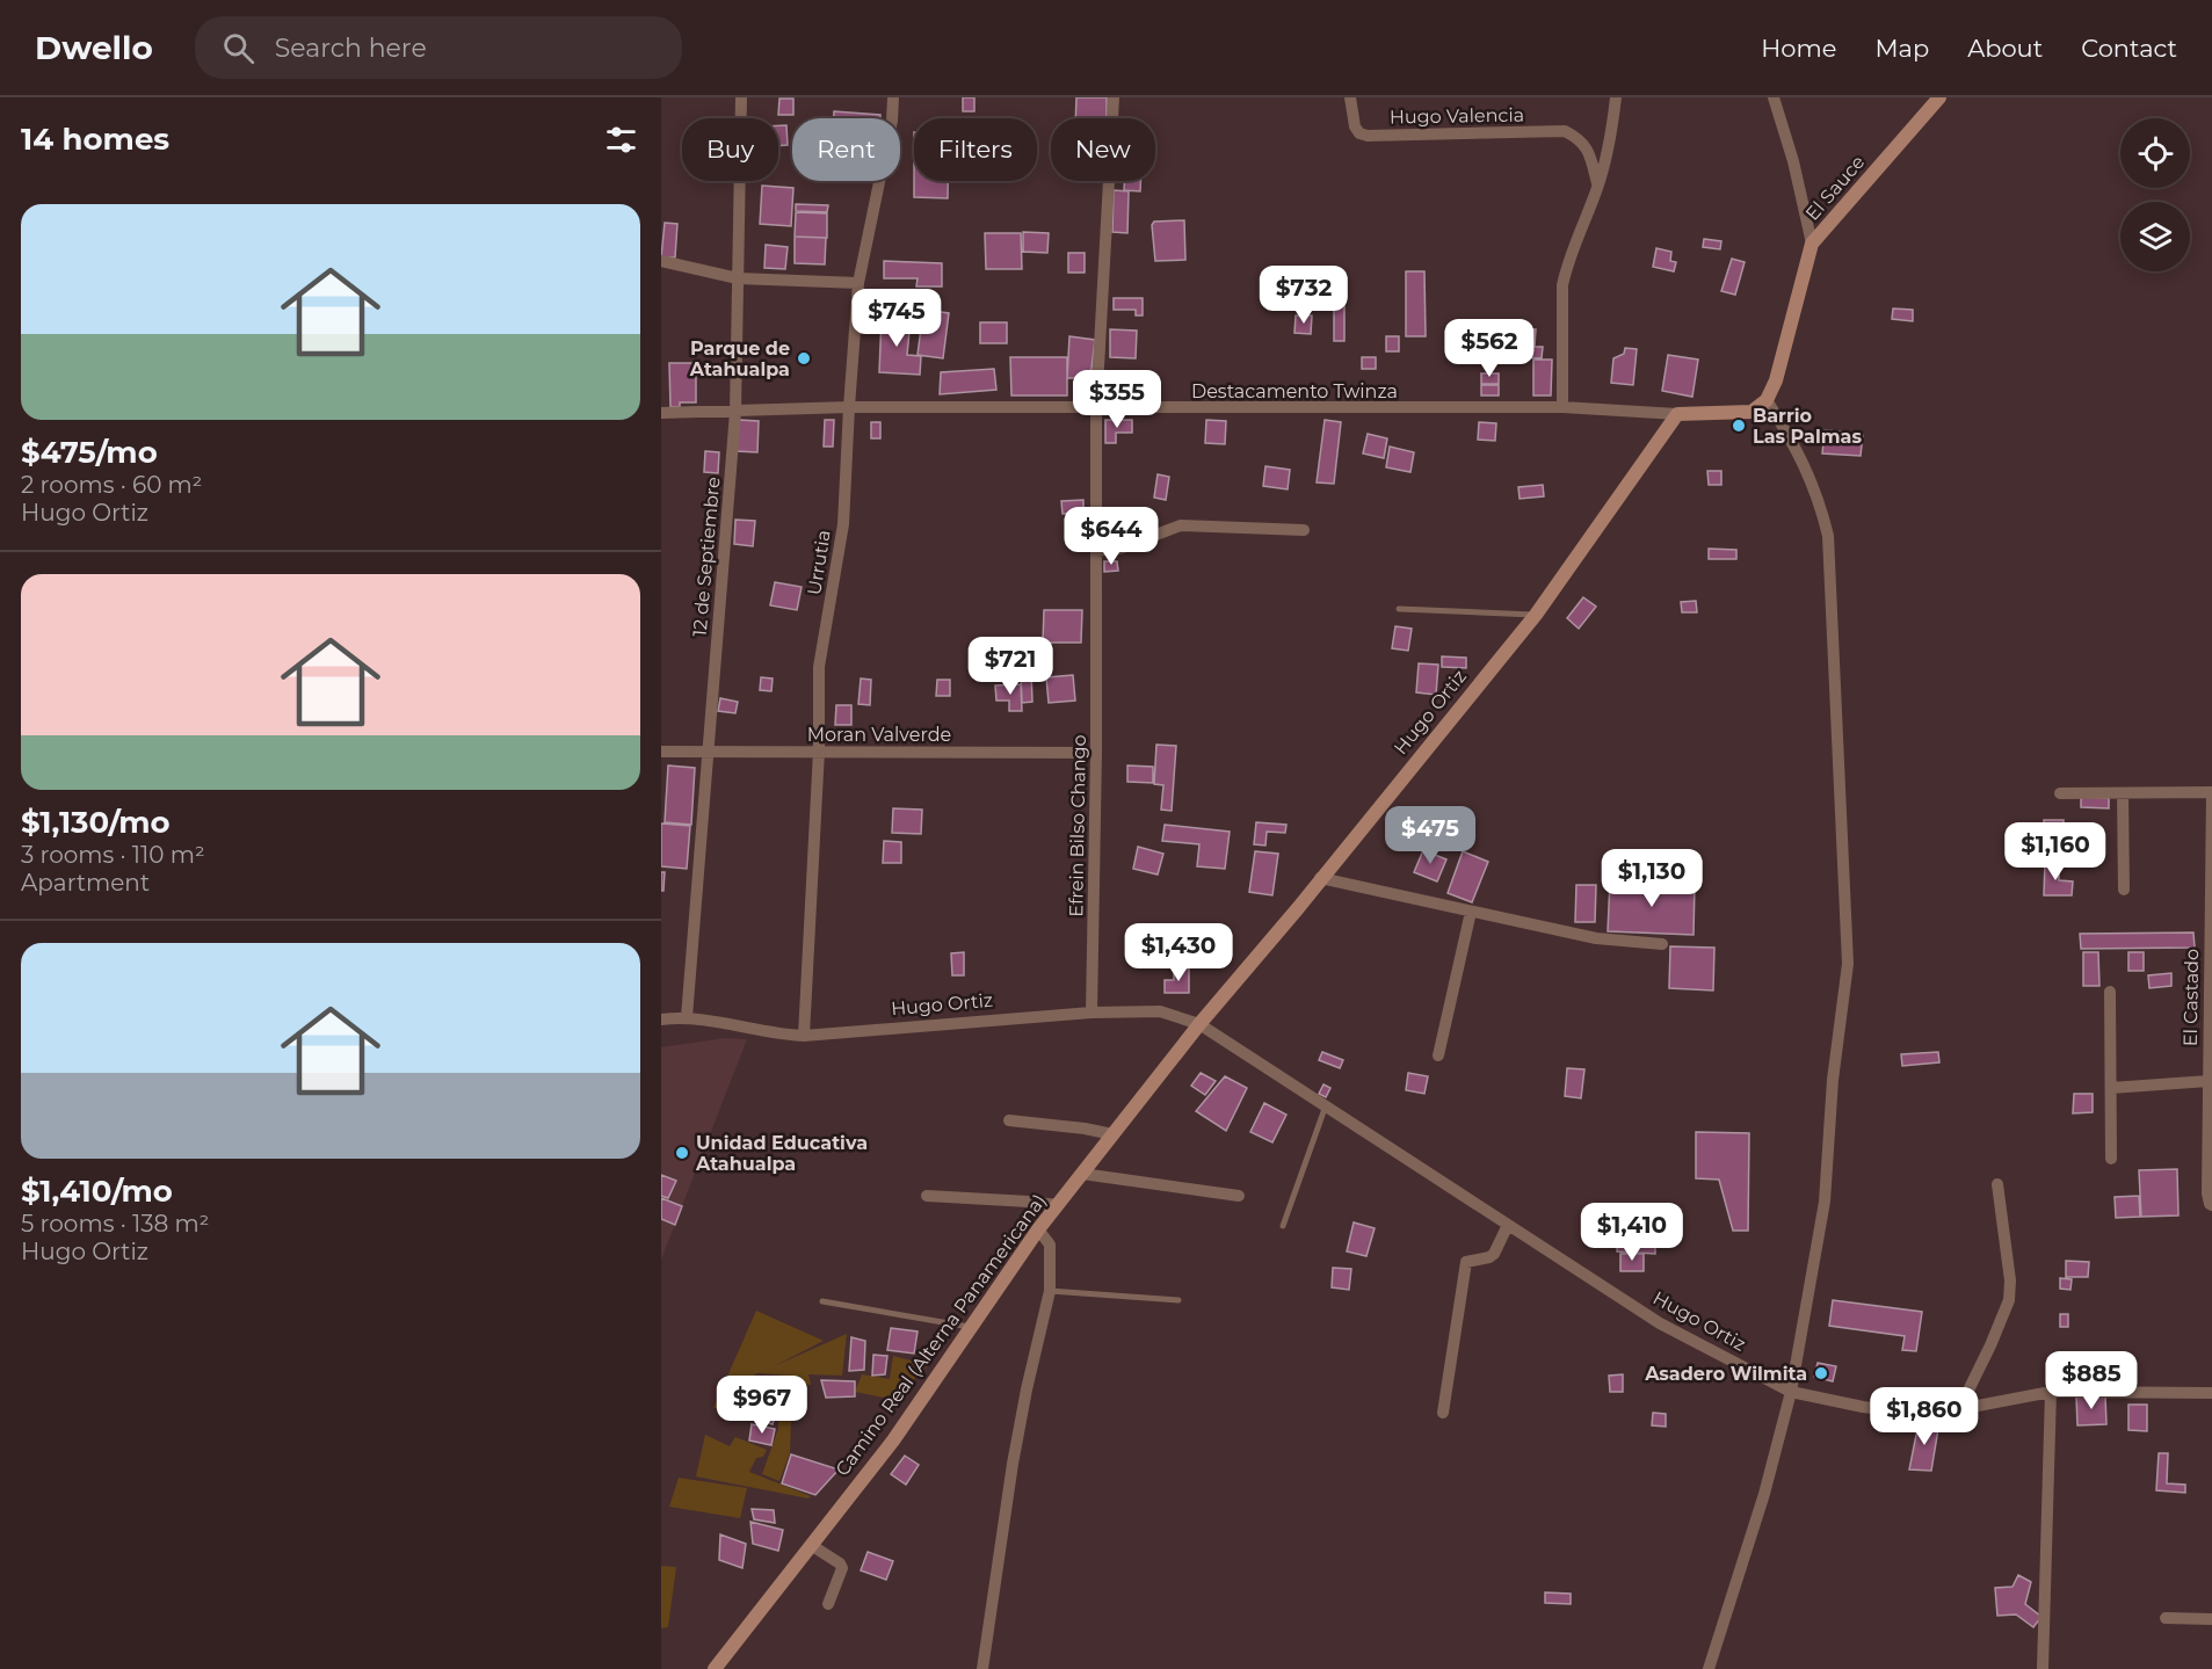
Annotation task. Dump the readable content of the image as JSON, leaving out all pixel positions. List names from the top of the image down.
{
  "streets": {
    "street": [
      "Hugo Valencia",
      "El Sauce",
      "Destacamento Twinza",
      "12 de Septiembre",
      "Urrutia",
      "Hugo Ortiz",
      "Moran Valverde",
      "Efrein Bilso Chango",
      "El Castado",
      "Camino Real (Alterna Panamericana)"
    ]
  },
  "crossings": [
    ["Destacamento Twinza", "12 de Septiembre"],
    ["Destacamento Twinza", "Urrutia"],
    ["Destacamento Twinza", "Hugo Ortiz"],
    ["Destacamento Twinza", "Efrein Bilso Chango"],
    ["12 de Septiembre", "Hugo Ortiz"],
    ["12 de Septiembre", "Moran Valverde"],
    ["Urrutia", "Hugo Ortiz"],
    ["Urrutia", "Moran Valverde"],
    ["Hugo Ortiz", "Efrein Bilso Chango"],
    ["Hugo Ortiz", "Camino Real (Alterna Panamericana)"],
    ["Moran Valverde", "Efrein Bilso Chango"]
  ],
  "places": [
    "Parque de Atahualpa",
    "Barrio Las Palmas",
    "Unidad Educativa Atahualpa",
    "Asadero Wilmita"
  ],
  "page": {
    "header": "Dwello",
    "search": "Search here",
    "nav": [
      "Home",
      "Map",
      "About",
      "Contact"
    ],
    "heading": "14 homes",
    "chip": [
      "Buy",
      "Rent",
      "Filters",
      "New"
    ],
    "list": [
      {
        "name": "$475/mo",
        "note": "2 rooms · 60 m² · Hugo Ortiz"
      },
      {
        "name": "$1,130/mo",
        "note": "3 rooms · 110 m² · Apartment"
      },
      {
        "name": "$1,410/mo",
        "note": "5 rooms · 138 m² · Hugo Ortiz"
      }
    ],
    "price": [
      "$732",
      "$745",
      "$562",
      "$355",
      "$644",
      "$721",
      "$475",
      "$1,160",
      "$1,130",
      "$1,430",
      "$1,410",
      "$885",
      "$967",
      "$1,860"
    ]
  }
}
